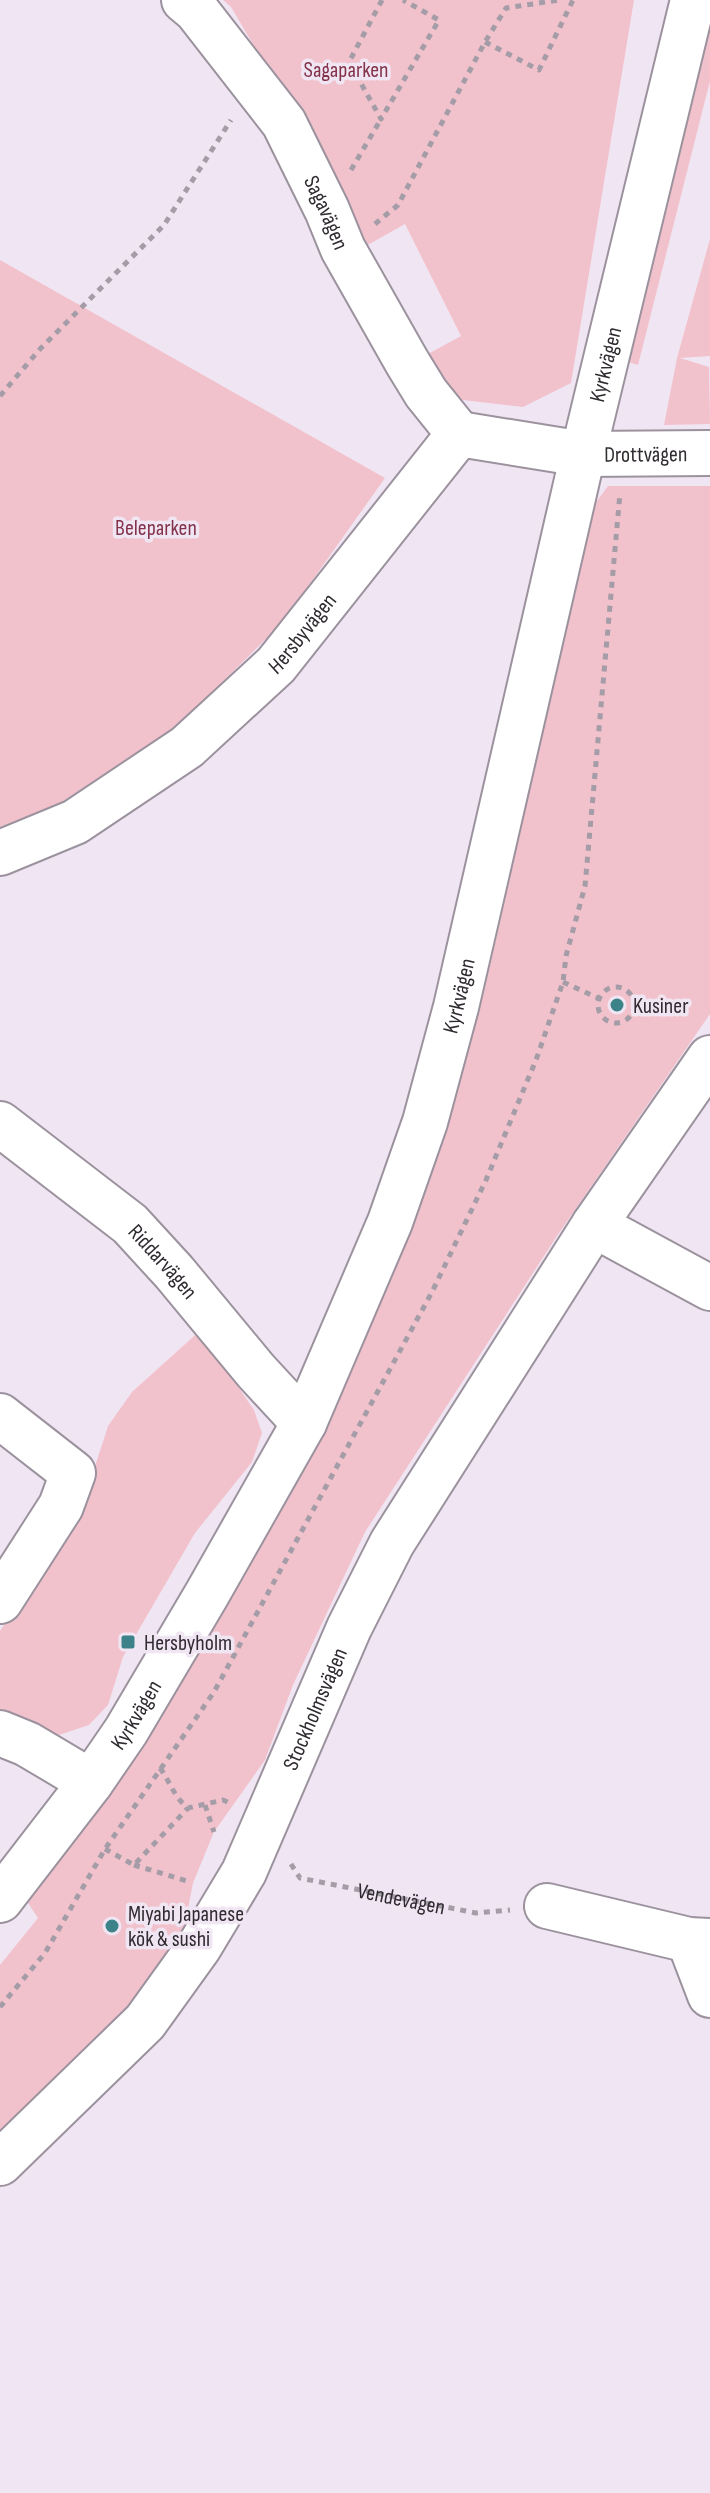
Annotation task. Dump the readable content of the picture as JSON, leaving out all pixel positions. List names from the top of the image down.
{
  "streets": {
    "street": [
      "Sagavägen",
      "Kyrkvägen",
      "Drottvägen",
      "Hersbyvägen",
      "Riddarvägen",
      "Stockholmsvägen"
    ],
    "path": ["Vendevägen"]
  },
  "crossings": [
    ["Sagavägen", "Hersbyvägen"],
    ["Kyrkvägen", "Drottvägen"],
    ["Kyrkvägen", "Riddarvägen"],
    ["Stockholmsvägen", "Vendevägen"]
  ],
  "parks": ["Sagaparken", "Beleparken"],
  "places": {
    "other": ["Kusiner", "Miyabi Japanese kök & sushi"],
    "transit": ["Hersbyholm"]
  }
}
